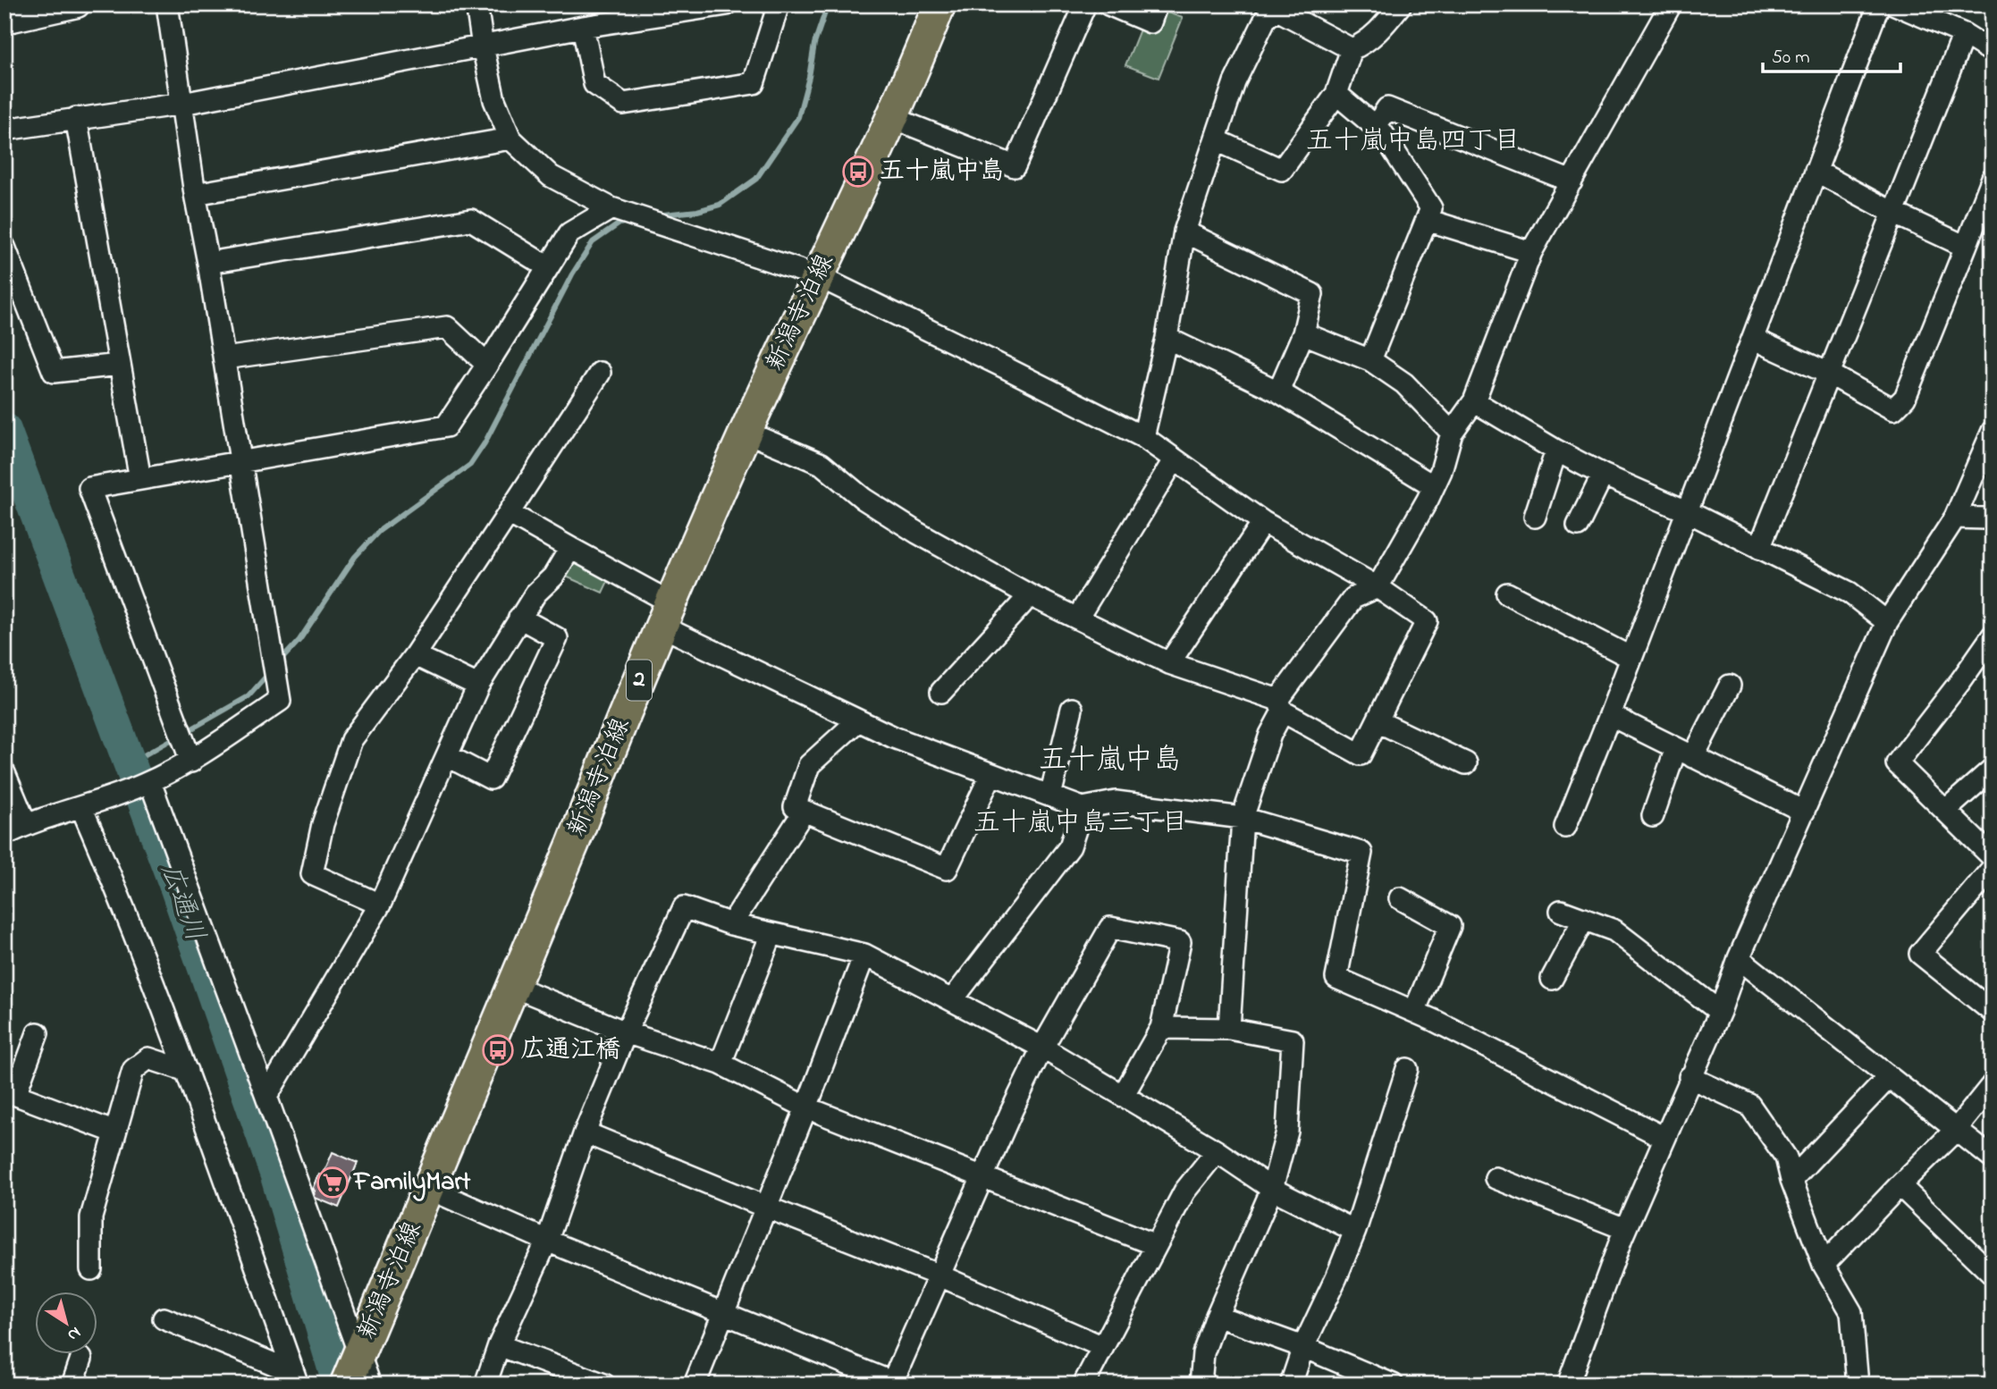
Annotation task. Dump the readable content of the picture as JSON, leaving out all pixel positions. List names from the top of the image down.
{
  "streets": {
    "main road": ["新潟寺泊線", "2"]
  },
  "districts": ["五十嵐中島四丁目", "五十嵐中島", "五十嵐中島三丁目"],
  "water": ["広通川"],
  "places": {
    "bus stop": ["五十嵐中島", "広通江橋"],
    "supermarket": ["FamilyMart"]
  },
  "scale_bar": "50 m",
  "north": "bottom right"
}
